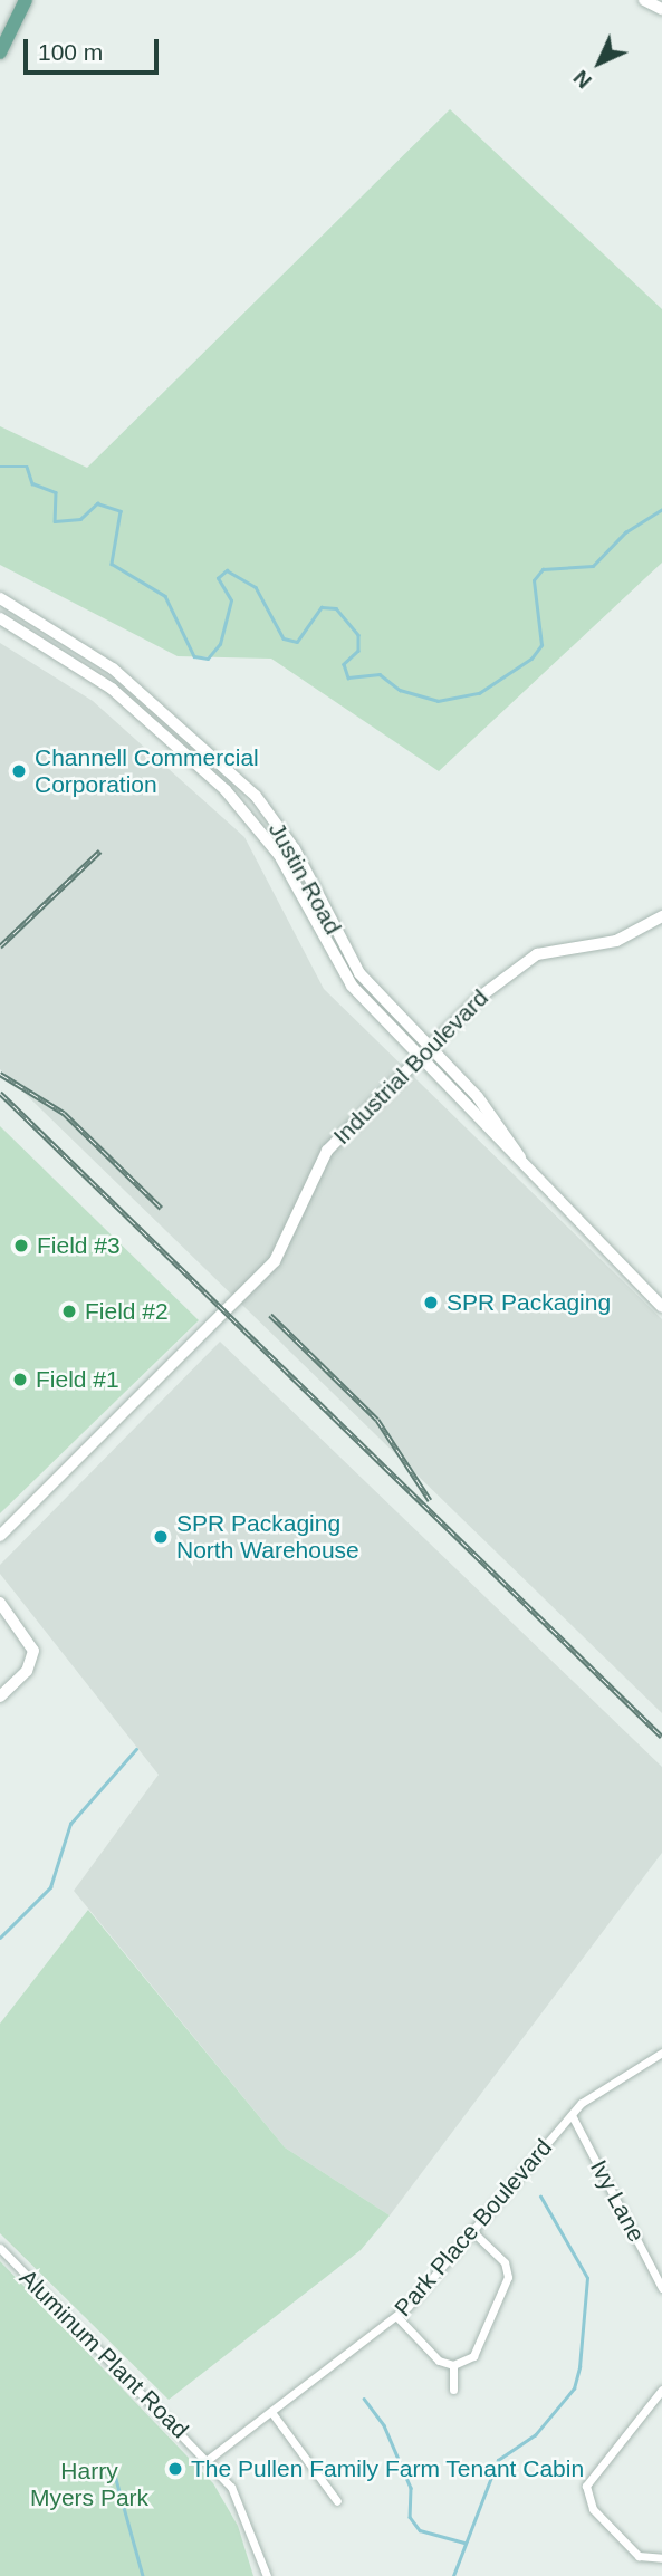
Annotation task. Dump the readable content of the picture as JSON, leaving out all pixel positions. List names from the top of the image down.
{
  "streets": {
    "street": [
      "Justin Road",
      "Industrial Boulevard",
      "Ivy Lane",
      "Park Place Boulevard",
      "Aluminum Plant Road"
    ]
  },
  "crossings": [
    ["Justin Road", "Industrial Boulevard"],
    ["Ivy Lane", "Park Place Boulevard"],
    ["Park Place Boulevard", "Aluminum Plant Road"]
  ],
  "parks": ["Harry Myers Park"],
  "places": [
    "Channell Commercial Corporation",
    "Field #3",
    "SPR Packaging",
    "Field #2",
    "Field #1",
    "SPR Packaging North Warehouse",
    "The Pullen Family Farm Tenant Cabin"
  ],
  "scale_bar": "100 m",
  "north": "bottom left"
}
